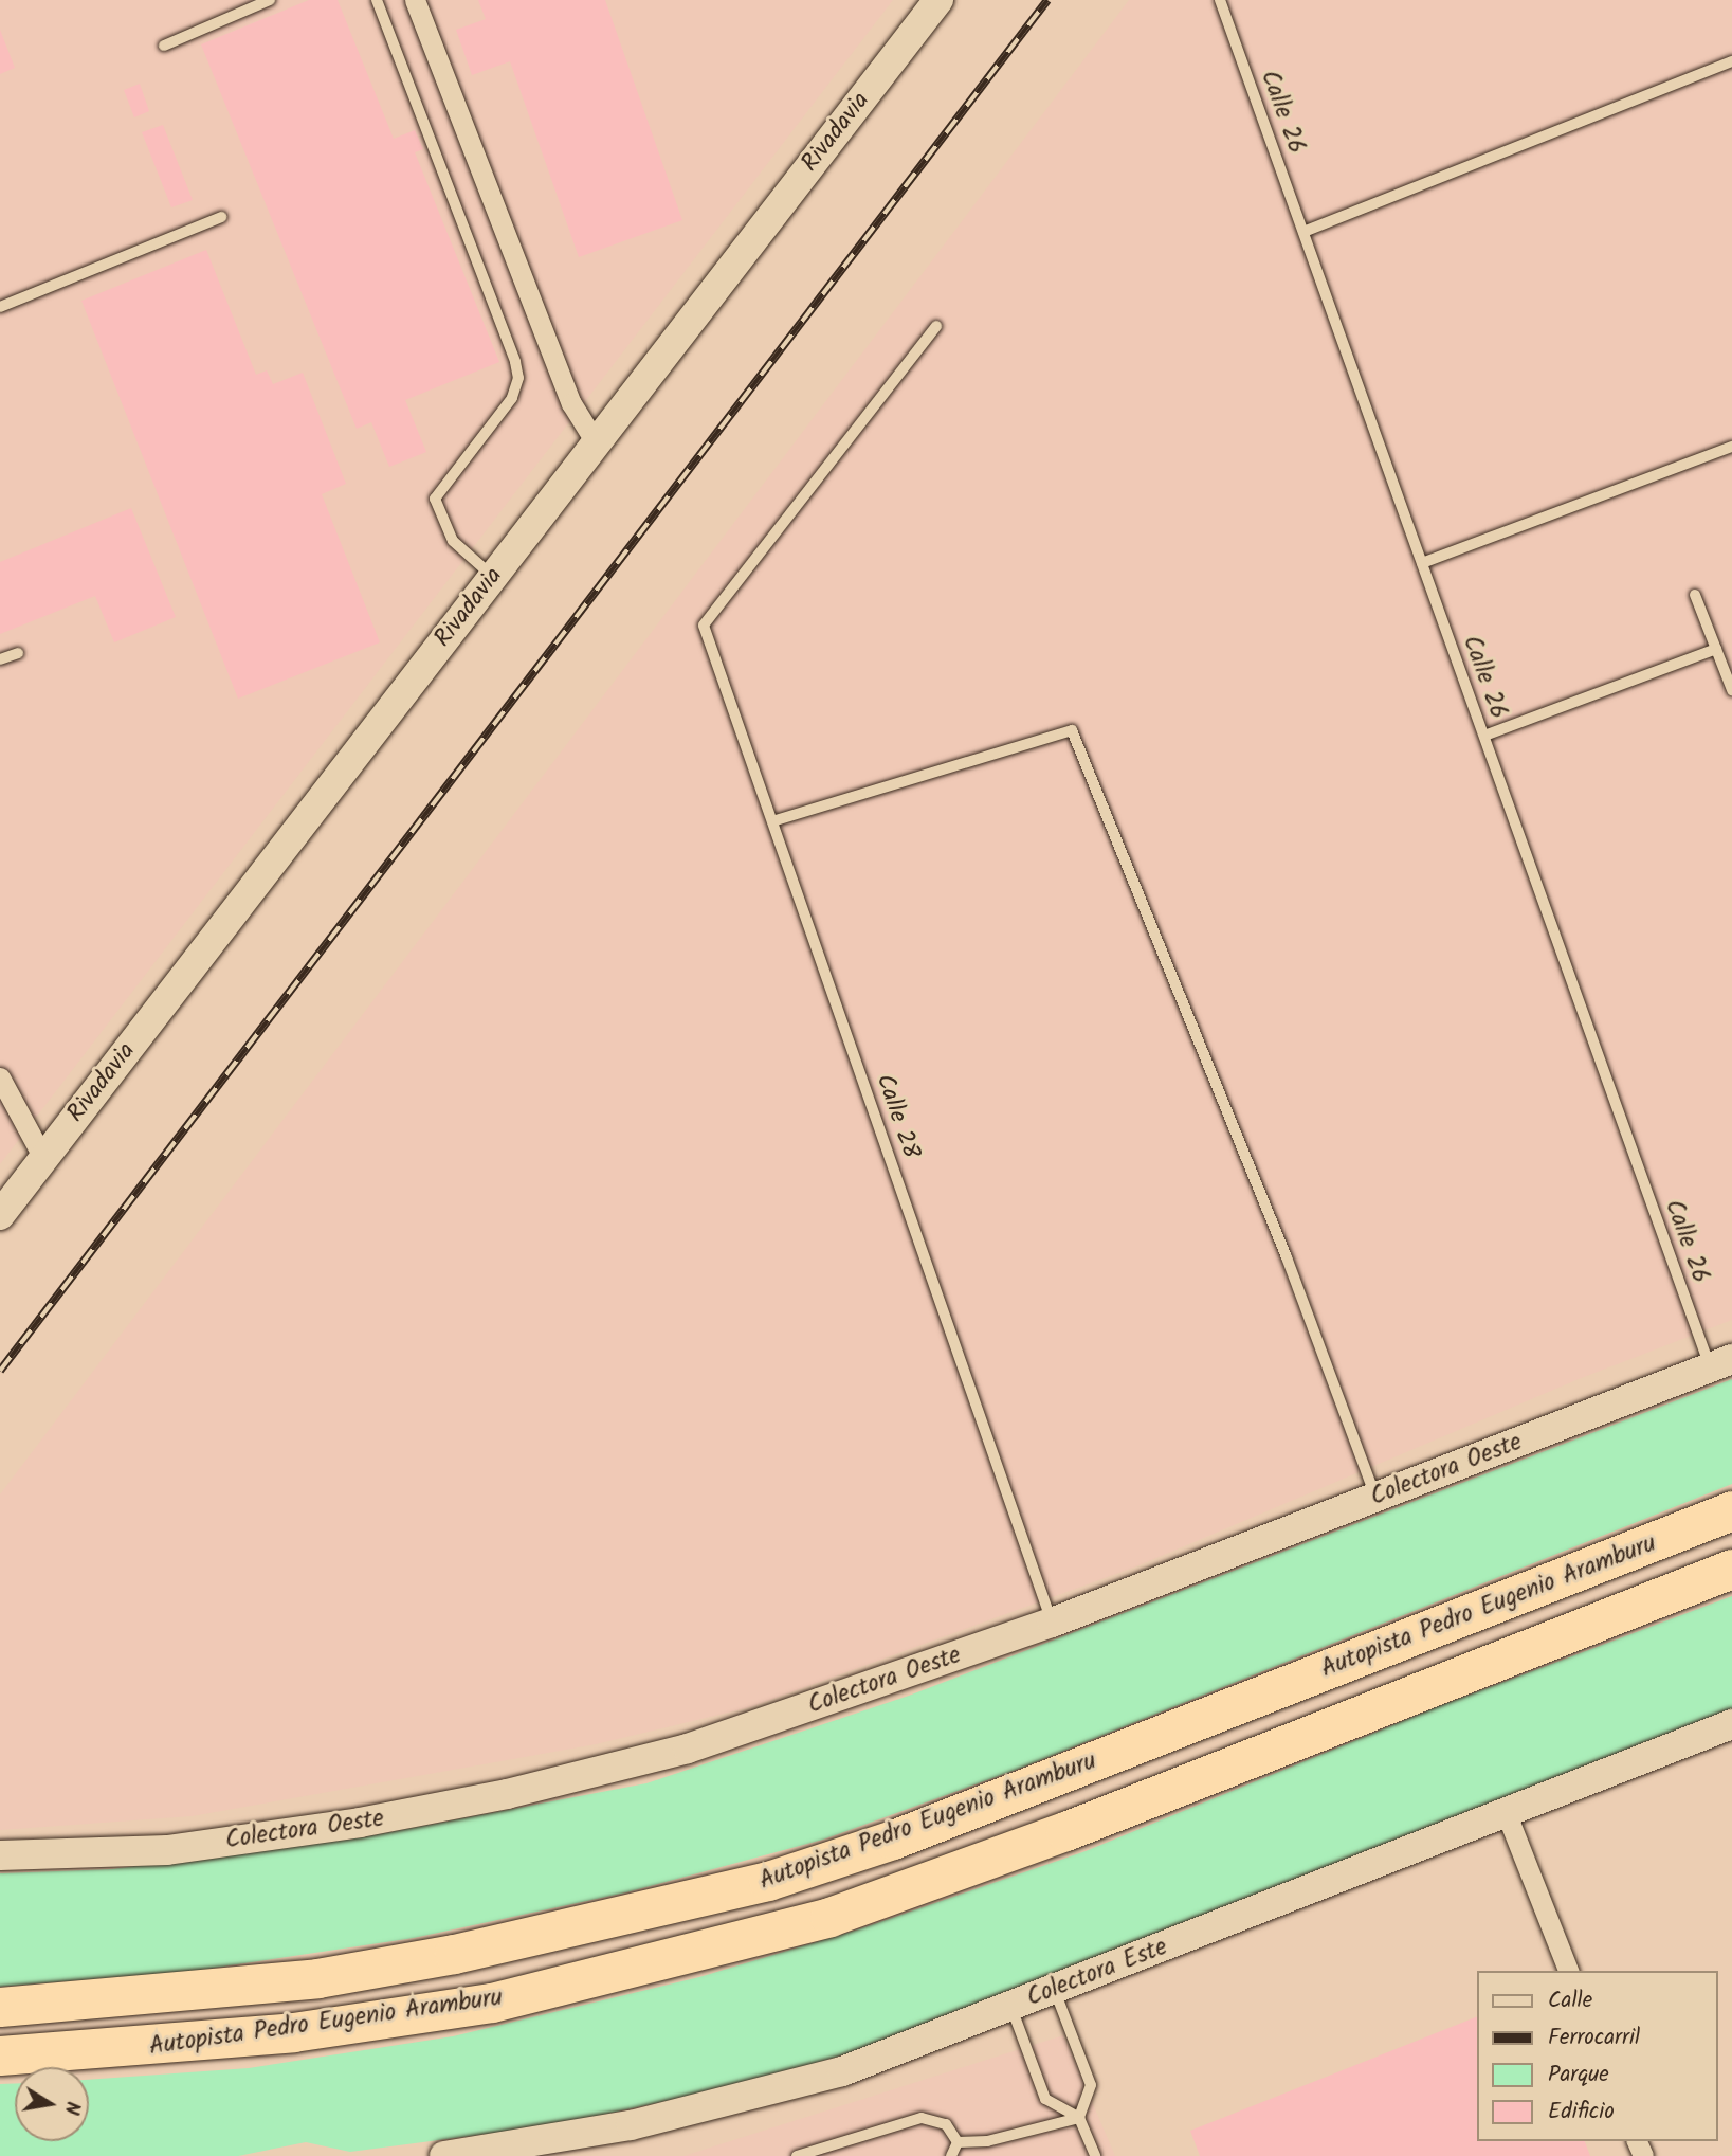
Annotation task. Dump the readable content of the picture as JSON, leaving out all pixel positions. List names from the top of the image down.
{
  "streets": {
    "highway": ["Autopista Pedro Eugenio Aramburu"],
    "street": ["Rivadavia", "Colectora Oeste", "Colectora Este"],
    "lane": ["Calle 26", "Calle 28"]
  },
  "crossings": [
    ["Calle 26", "Colectora Oeste"],
    ["Calle 28", "Colectora Oeste"]
  ],
  "legend": [
    "Calle",
    "Ferrocarril",
    "Parque",
    "Edificio"
  ],
  "north": "right"
}
